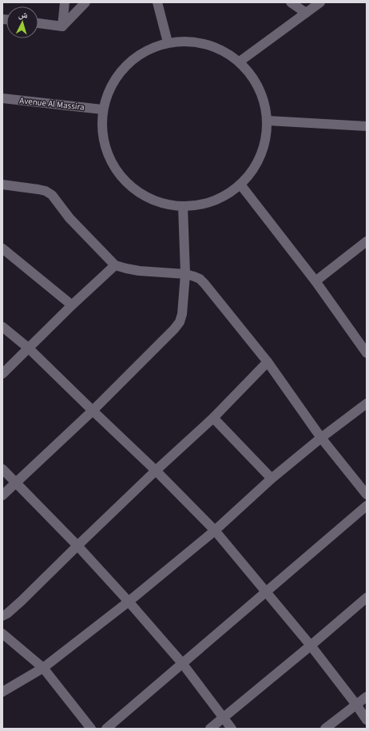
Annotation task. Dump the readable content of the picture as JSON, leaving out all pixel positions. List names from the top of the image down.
{
  "streets": {
    "street": ["Avenue Al Massira"]
  },
  "north": "top"
}
